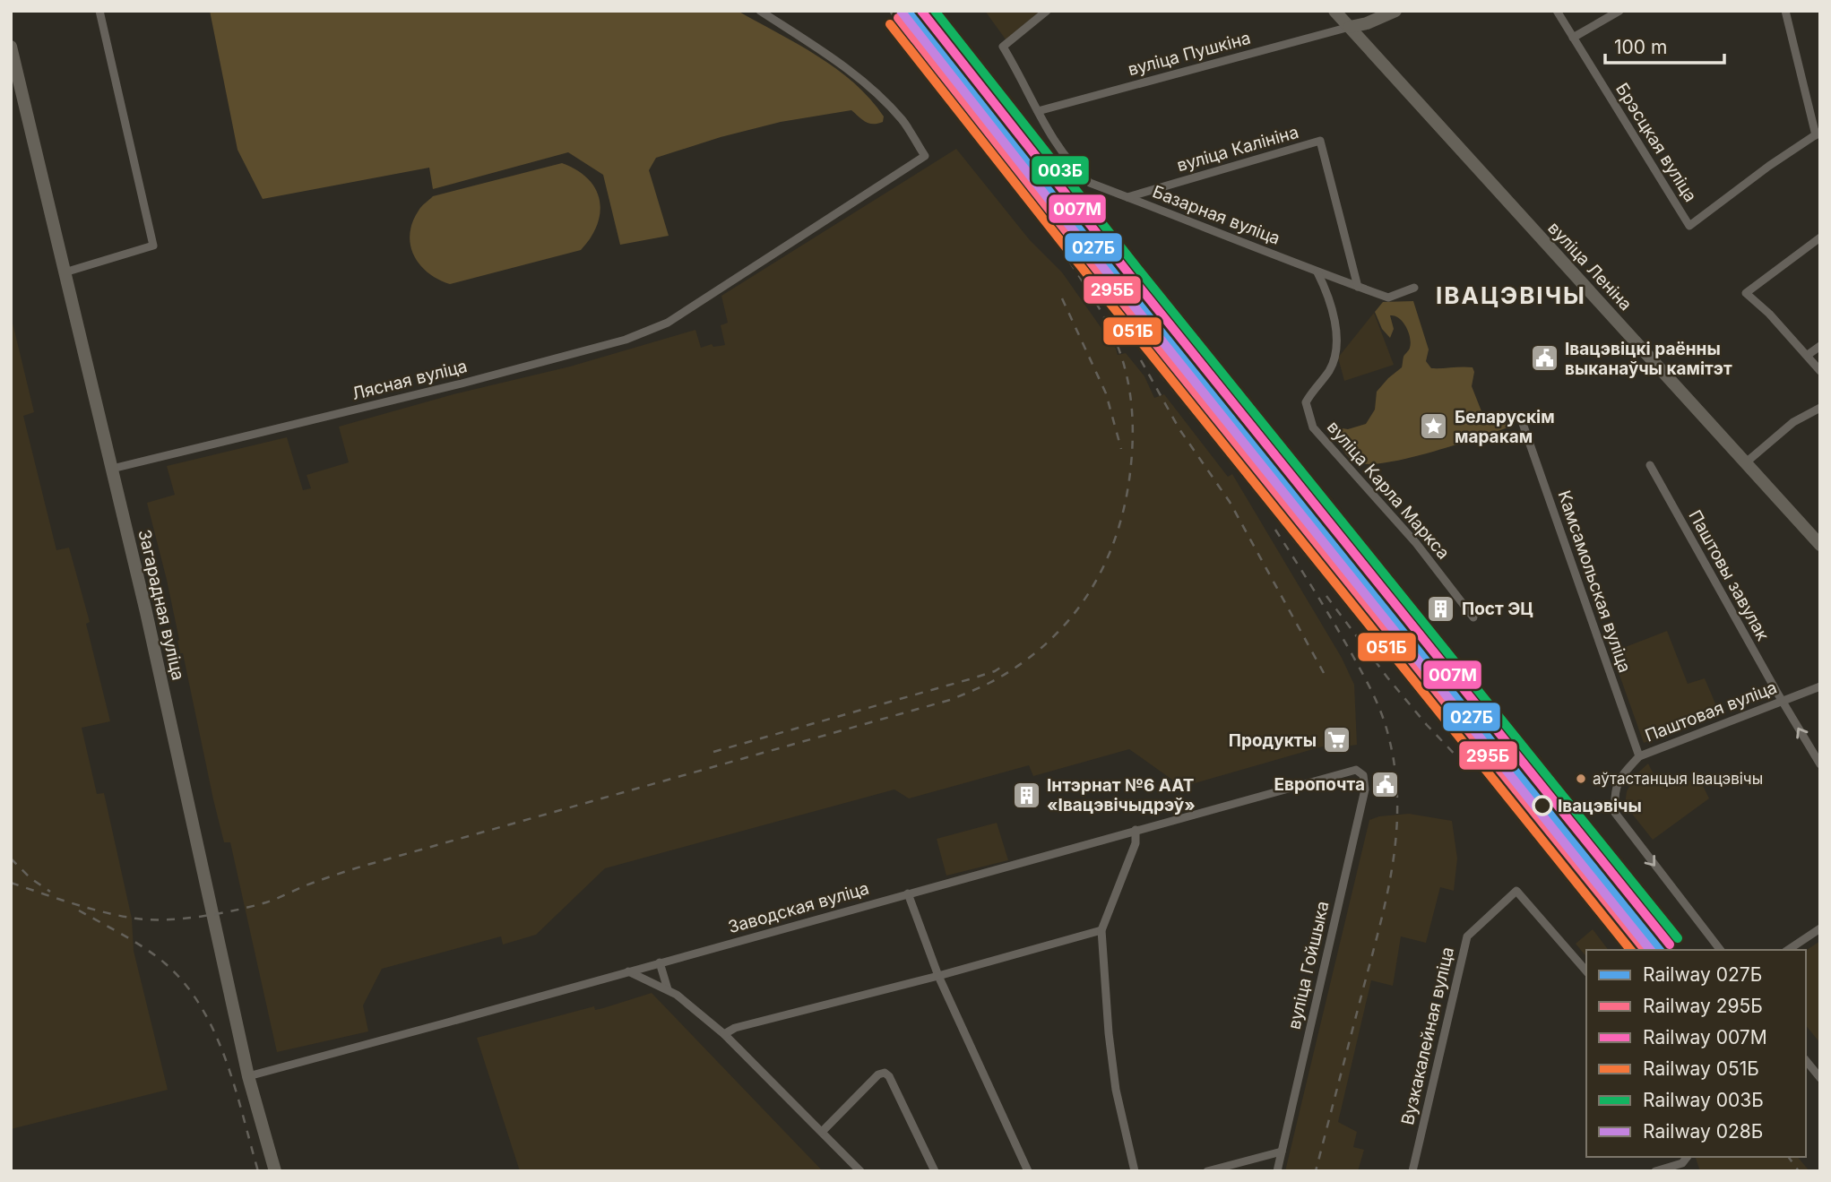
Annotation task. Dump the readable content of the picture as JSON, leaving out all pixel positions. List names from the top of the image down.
{
  "streets": {
    "main road": ["вуліца Леніна", "Загарадная вуліца"],
    "street": [
      "вуліца Пушкіна",
      "Брэсцкая вуліца",
      "вуліца Калініна",
      "Базарная вуліца",
      "Лясная вуліца",
      "вуліца Карла Маркса",
      "Паштовы завулак",
      "Камсамольская вуліца",
      "Паштовая вуліца",
      "Заводская вуліца",
      "вуліца Гойшыка",
      "Вузкакалейная вуліца"
    ]
  },
  "crossings": [
    ["вуліца Пушкіна", "Базарная вуліца"],
    ["вуліца Пушкіна", "вуліца Леніна"],
    ["вуліца Калініна", "Базарная вуліца"],
    ["Базарная вуліца", "вуліца Карла Маркса"],
    ["Лясная вуліца", "Загарадная вуліца"],
    ["Паштовы завулак", "Паштовая вуліца"],
    ["Камсамольская вуліца", "Паштовая вуліца"],
    ["Загарадная вуліца", "Заводская вуліца"],
    ["Заводская вуліца", "вуліца Гойшыка"]
  ],
  "one_way": ["Паштовая вуліца"],
  "districts": ["ІВАЦЭВІЧЫ"],
  "places": {
    "public building": ["Івацэвіцкі раённы выканаўчы камітэт", "Европочта"],
    "place": ["Беларускім маракам"],
    "building": ["Пост ЭЦ", "Інтэрнат №6 ААТ «Івацэвічыдрэў»"],
    "supermarket": ["Продукты"],
    "other": ["аўтастанцыя Івацэвічы", "Івацэвічы"]
  },
  "lines": [
    "rail line 027Б",
    "rail line 007М",
    "rail line 003Б",
    "rail line 028Б",
    "rail line 295Б",
    "rail line 051Б"
  ],
  "legend": [
    "Railway 027Б",
    "Railway 295Б",
    "Railway 007М",
    "Railway 051Б",
    "Railway 003Б",
    "Railway 028Б"
  ],
  "scale_bar": "100 m"
}
